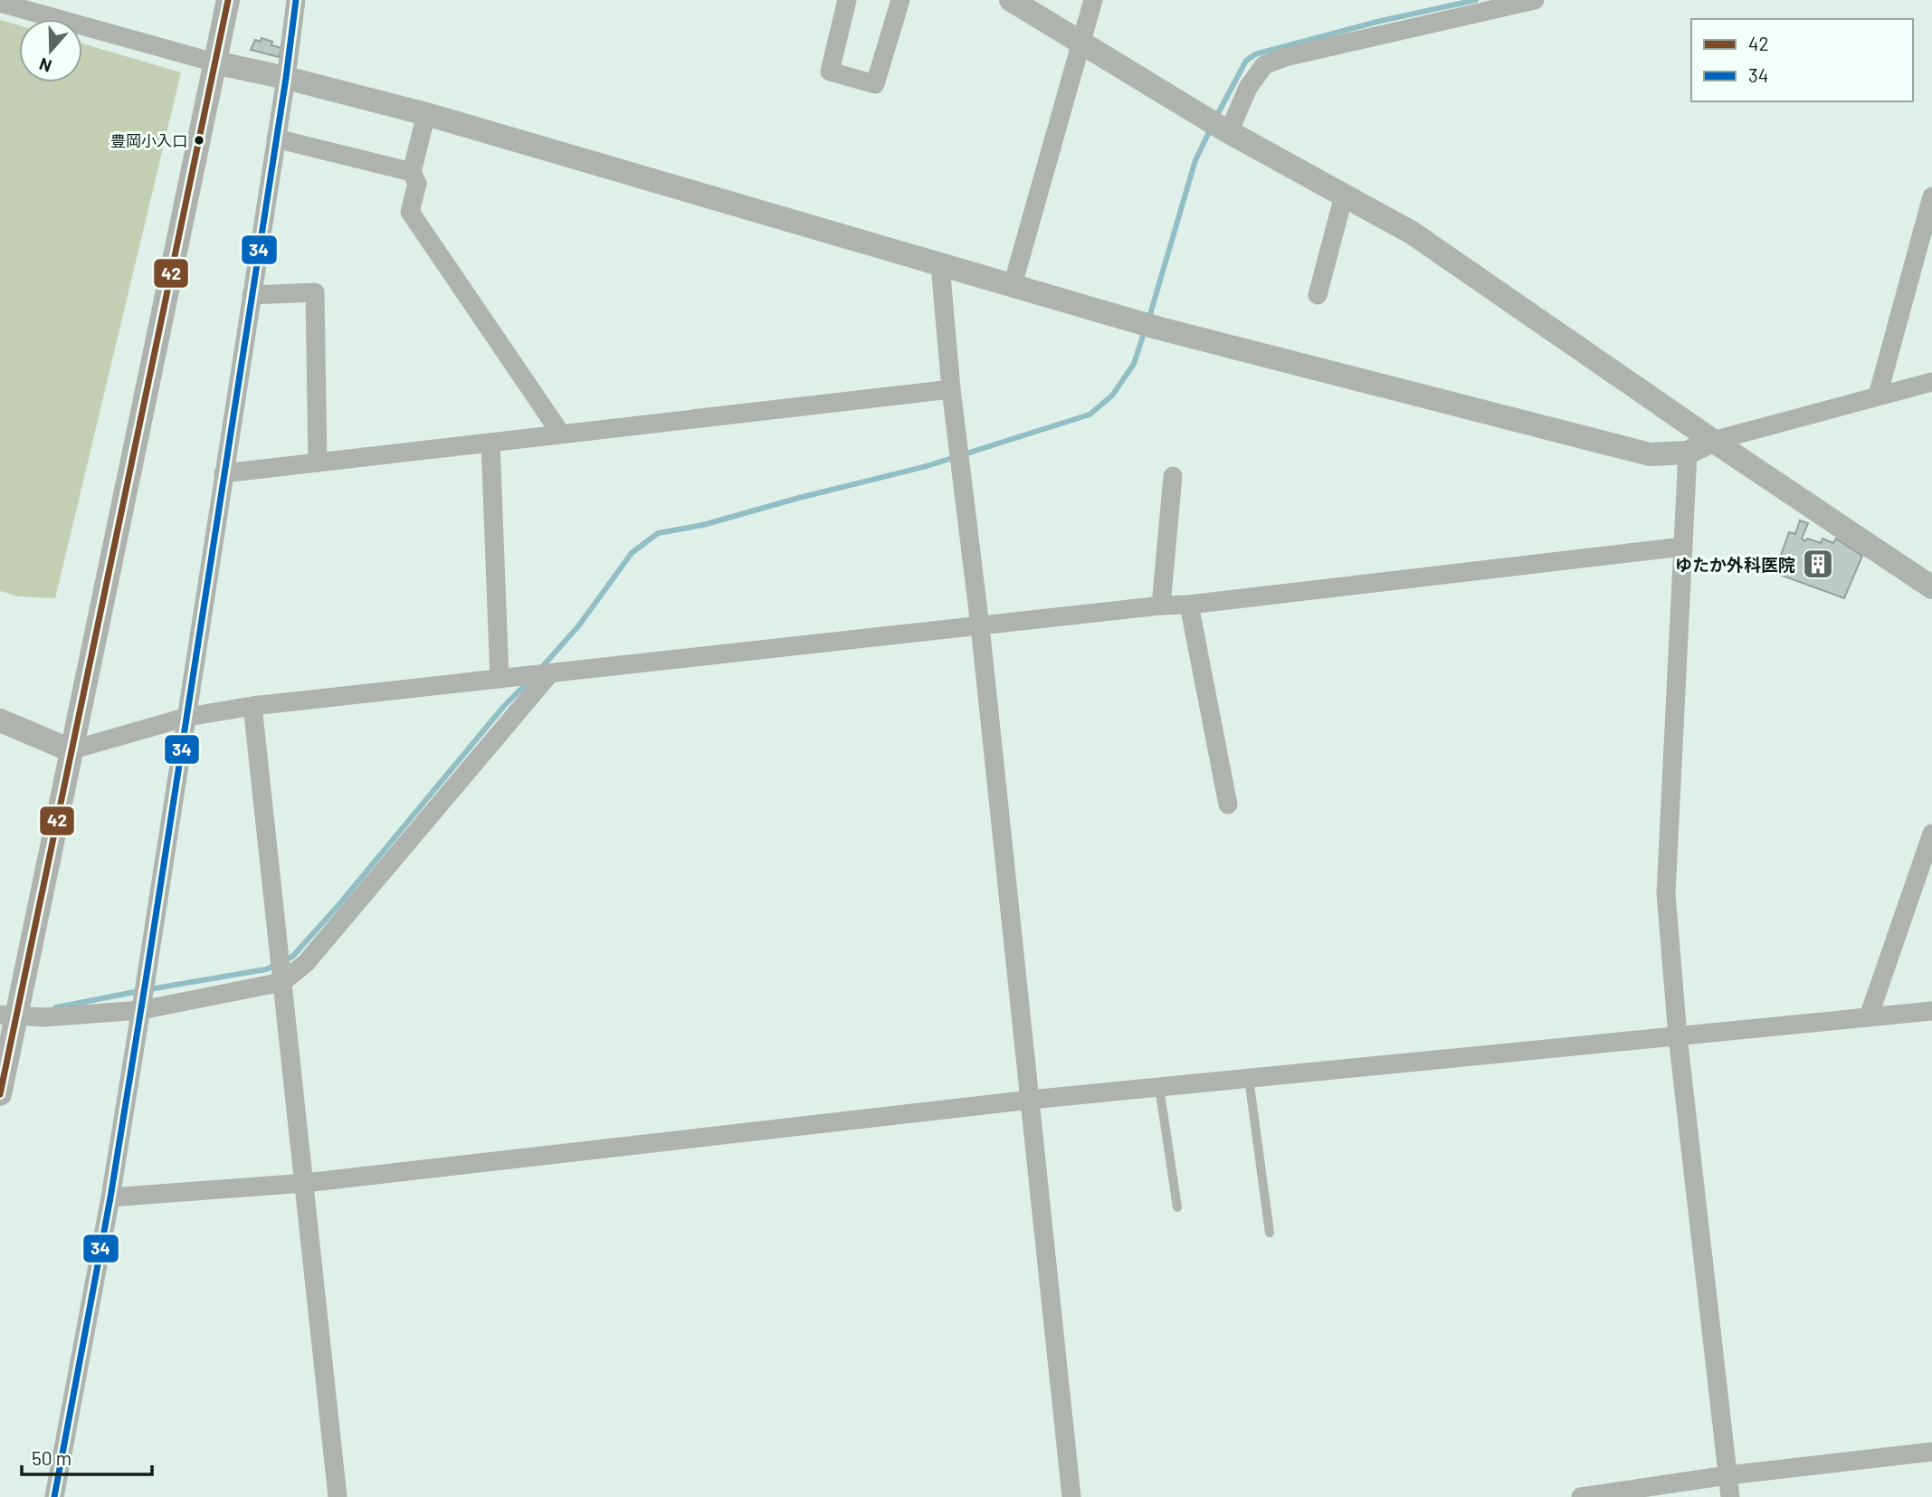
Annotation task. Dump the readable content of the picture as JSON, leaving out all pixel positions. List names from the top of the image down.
{
  "places": {
    "other": ["豊岡小入口"],
    "building": ["ゆたか外科医院"]
  },
  "lines": ["transit line 42", "transit line 34"],
  "legend": ["42", "34"],
  "scale_bar": "50 m",
  "north": "bottom"
}
